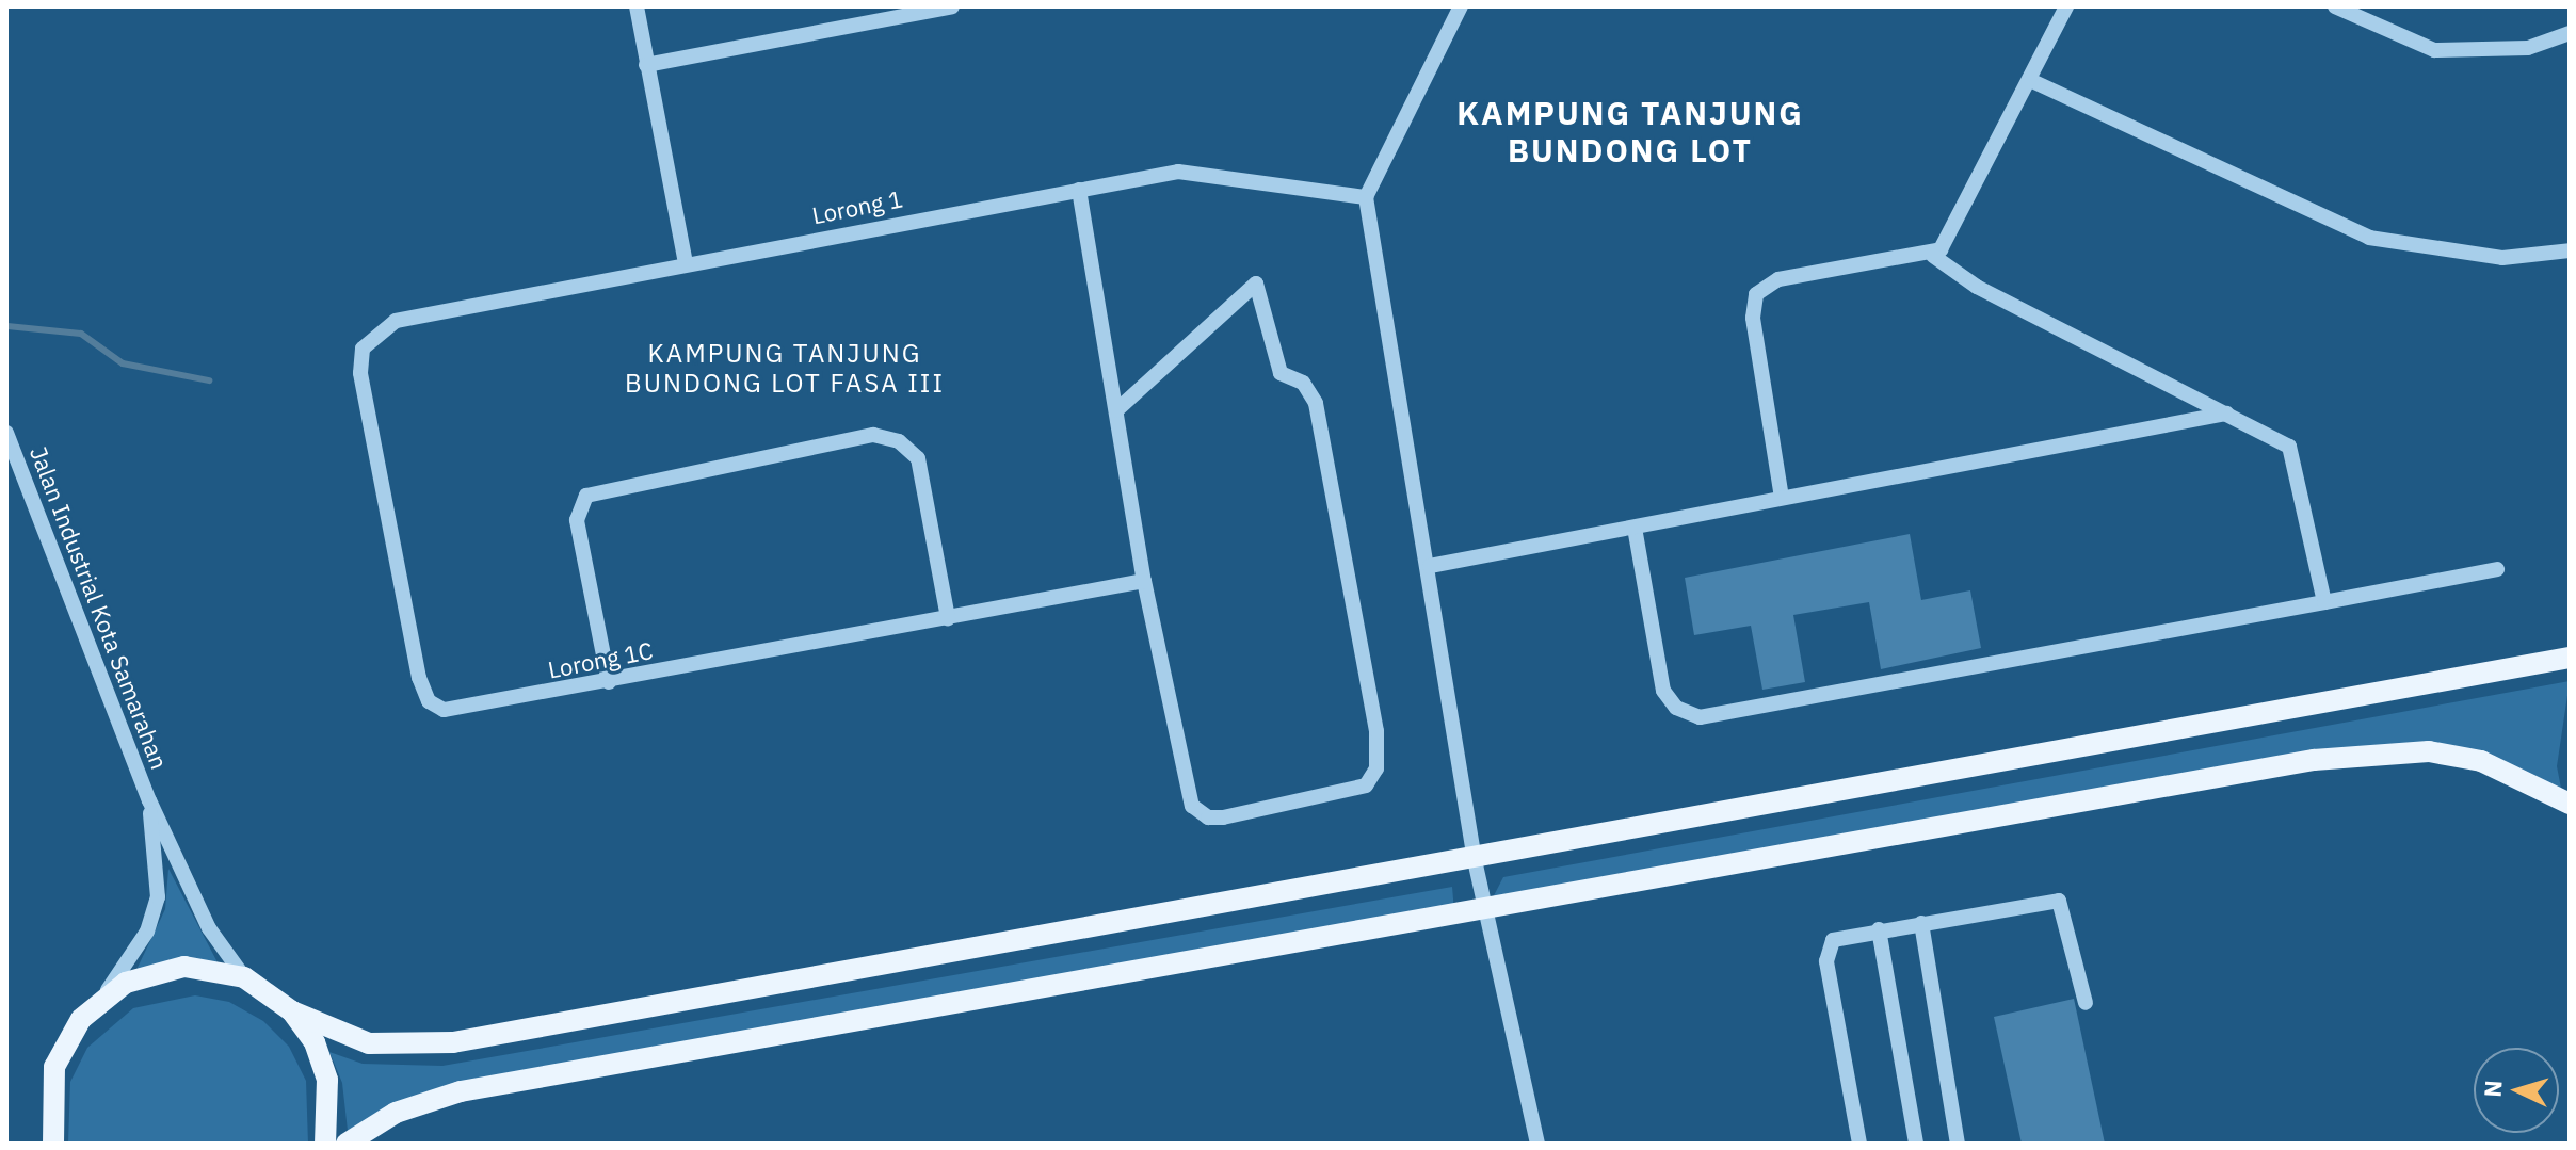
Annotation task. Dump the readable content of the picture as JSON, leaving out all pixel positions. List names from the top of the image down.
{
  "streets": {
    "street": ["Lorong 1", "Jalan Industrial Kota Samarahan", "Lorong 1C"]
  },
  "crossings": [
    ["Lorong 1", "Lorong 1C"]
  ],
  "districts": ["KAMPUNG TANJUNG BUNDONG LOT", "KAMPUNG TANJUNG BUNDONG LOT FASA III"],
  "north": "left"
}
